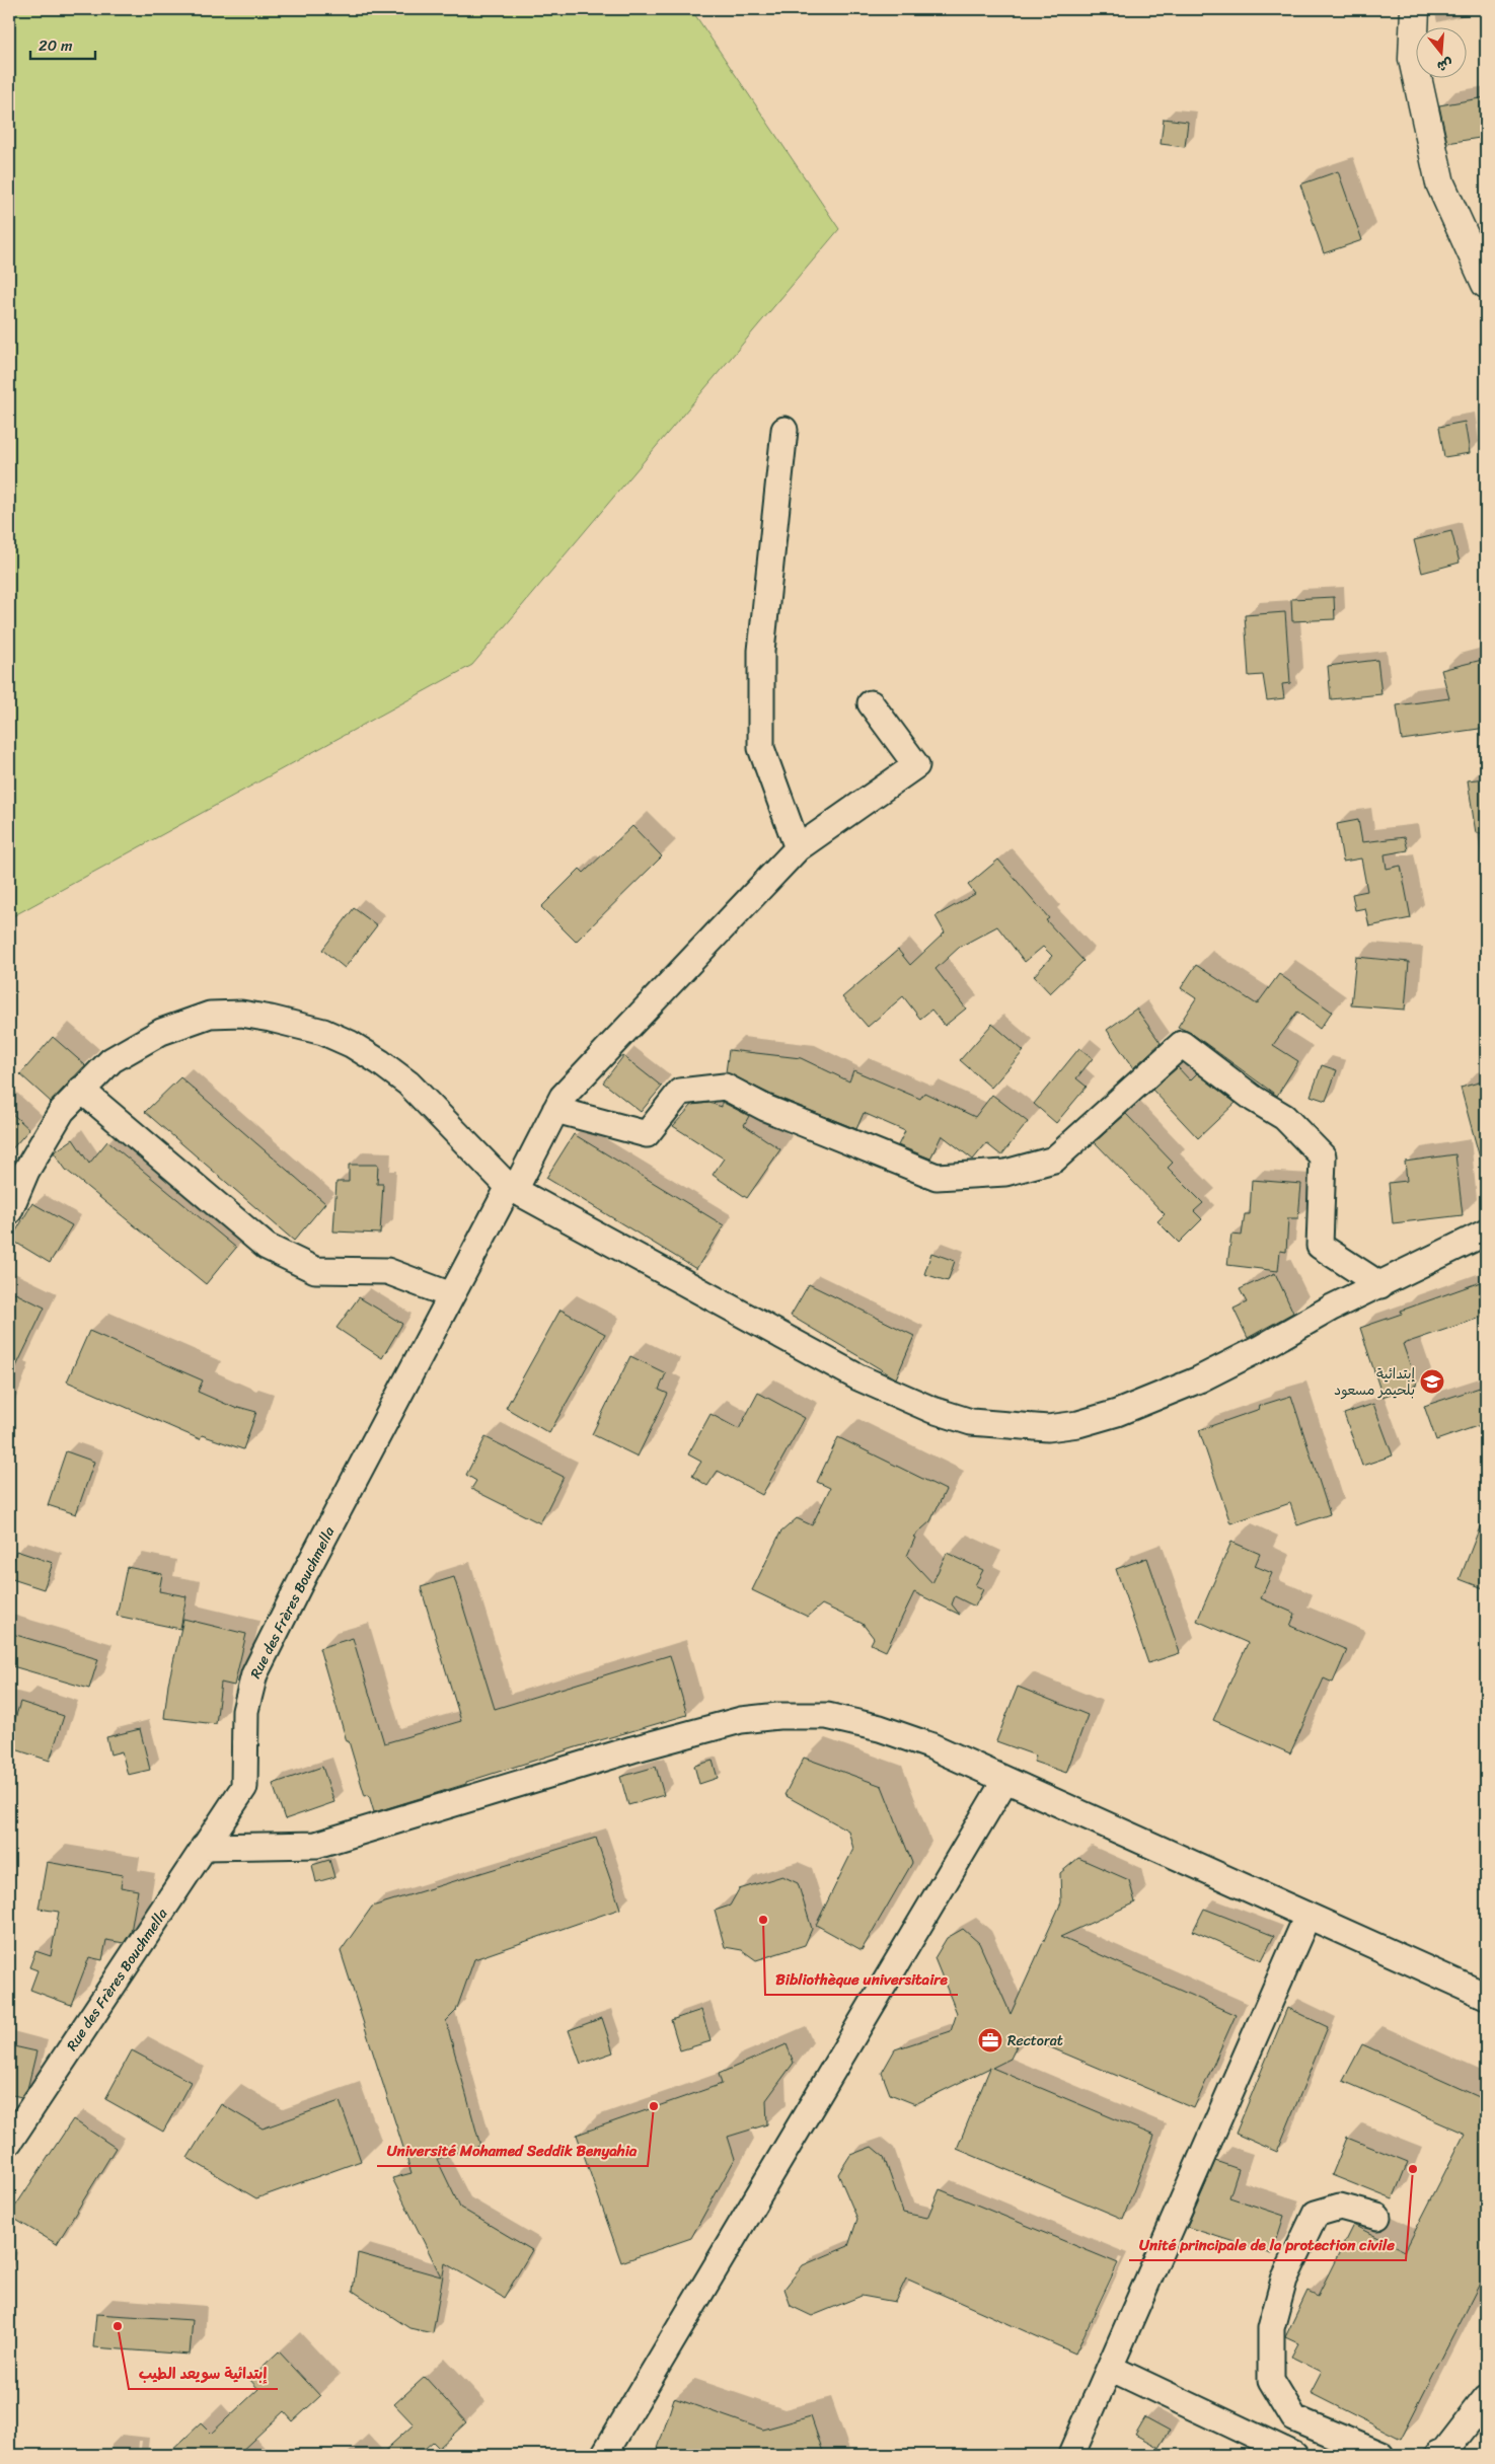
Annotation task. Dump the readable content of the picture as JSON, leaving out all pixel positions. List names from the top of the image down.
{
  "streets": {
    "street": ["Rue des Frères Bouchmella"]
  },
  "places": {
    "school or university": ["إبتدائية بلحيمر مسعود"],
    "other": [
      "Bibliothèque universitaire",
      "Université Mohamed Seddik Benyahia",
      "Unité principale de la protection civile",
      "إبتدائية سويعد الطيب"
    ],
    "office": ["Rectorat"]
  },
  "scale_bar": "20 m",
  "north": "bottom"
}
